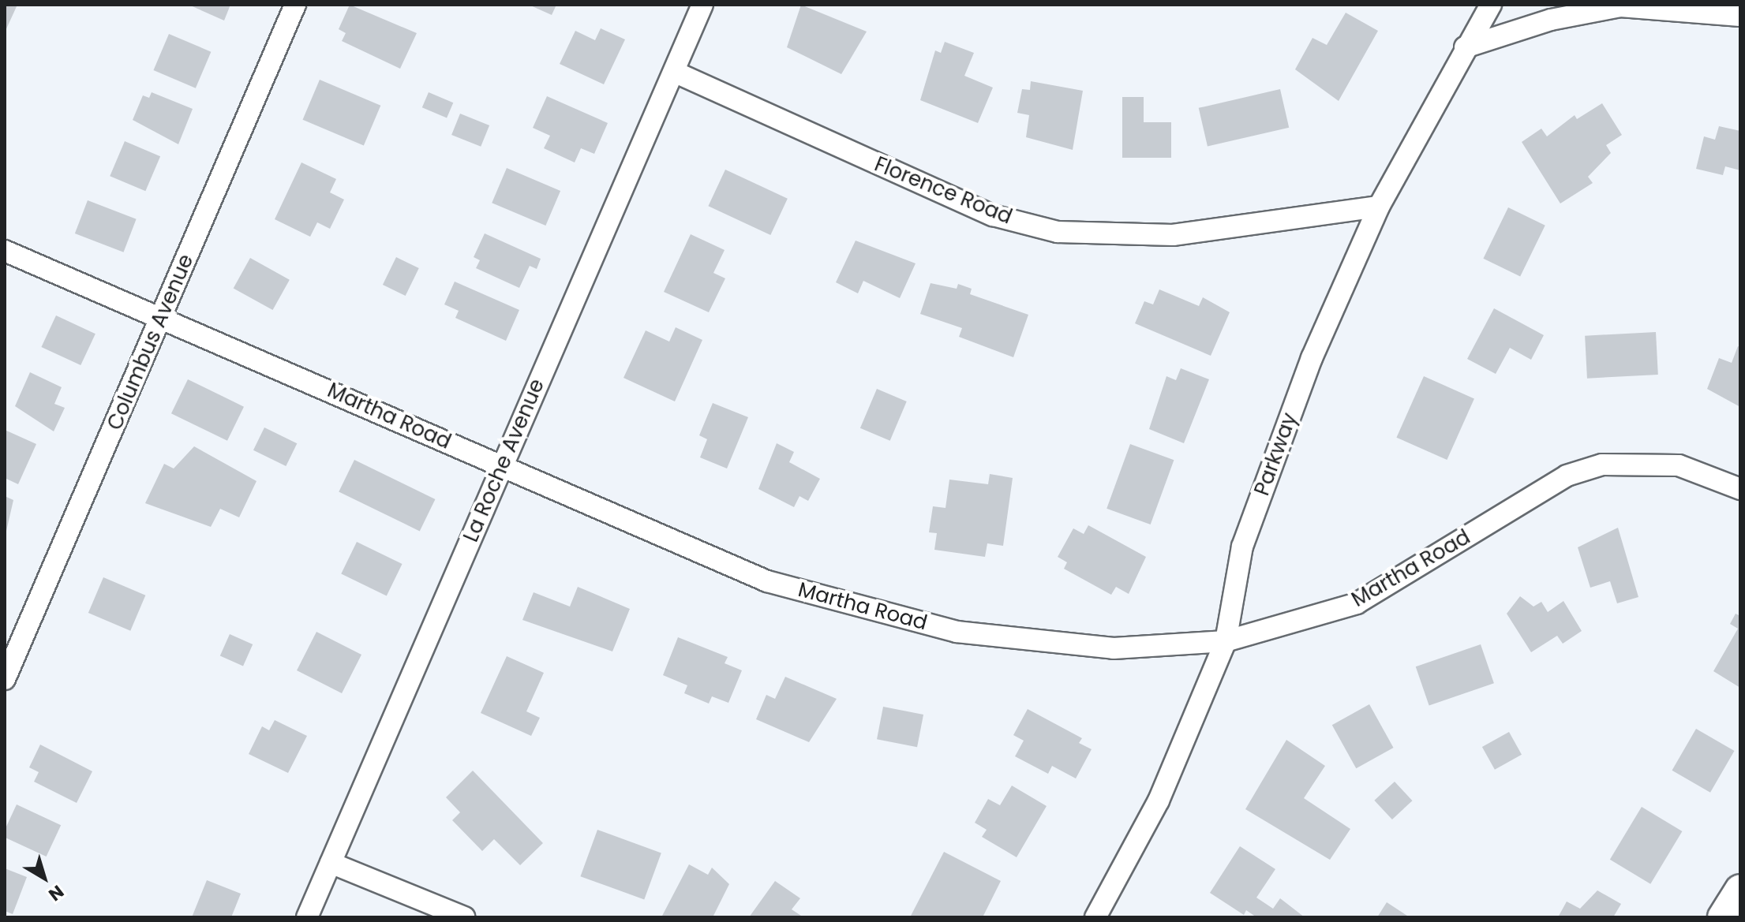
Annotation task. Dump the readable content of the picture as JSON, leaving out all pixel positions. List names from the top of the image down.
{
  "streets": {
    "street": [
      "Florence Road",
      "Columbus Avenue",
      "Martha Road",
      "Parkway",
      "La Roche Avenue"
    ]
  },
  "crossings": [
    ["Florence Road", "Parkway"],
    ["Florence Road", "La Roche Avenue"],
    ["Columbus Avenue", "Martha Road"],
    ["Martha Road", "Parkway"],
    ["Martha Road", "La Roche Avenue"]
  ],
  "north": "bottom right"
}
